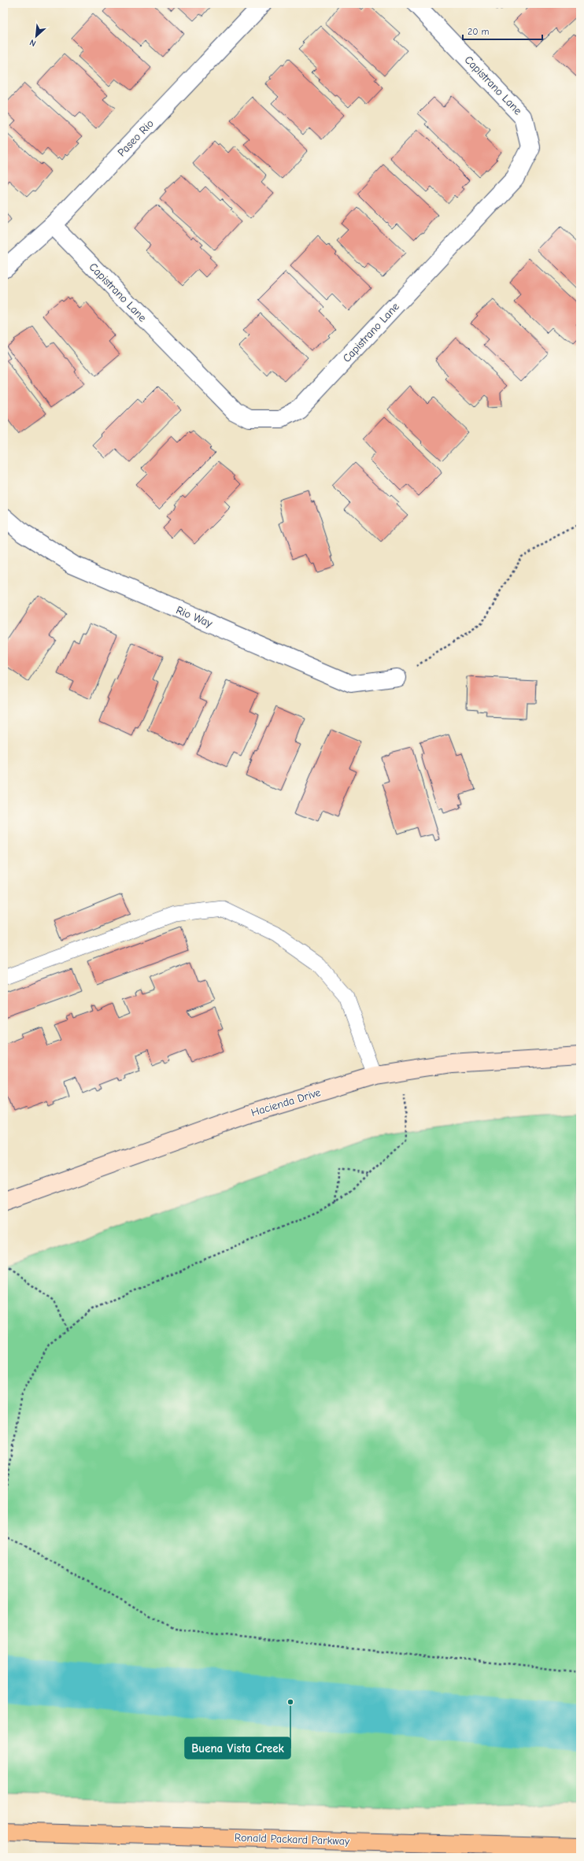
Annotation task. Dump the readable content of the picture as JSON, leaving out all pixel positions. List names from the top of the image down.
{
  "streets": {
    "highway": ["Ronald Packard Parkway"],
    "main road": ["Hacienda Drive"],
    "street": ["Capistrano Lane", "Paseo Rio", "Rio Way"]
  },
  "crossings": [
    ["Capistrano Lane", "Paseo Rio"]
  ],
  "places": ["Buena Vista Creek"],
  "scale_bar": "20 m",
  "north": "bottom left"
}
